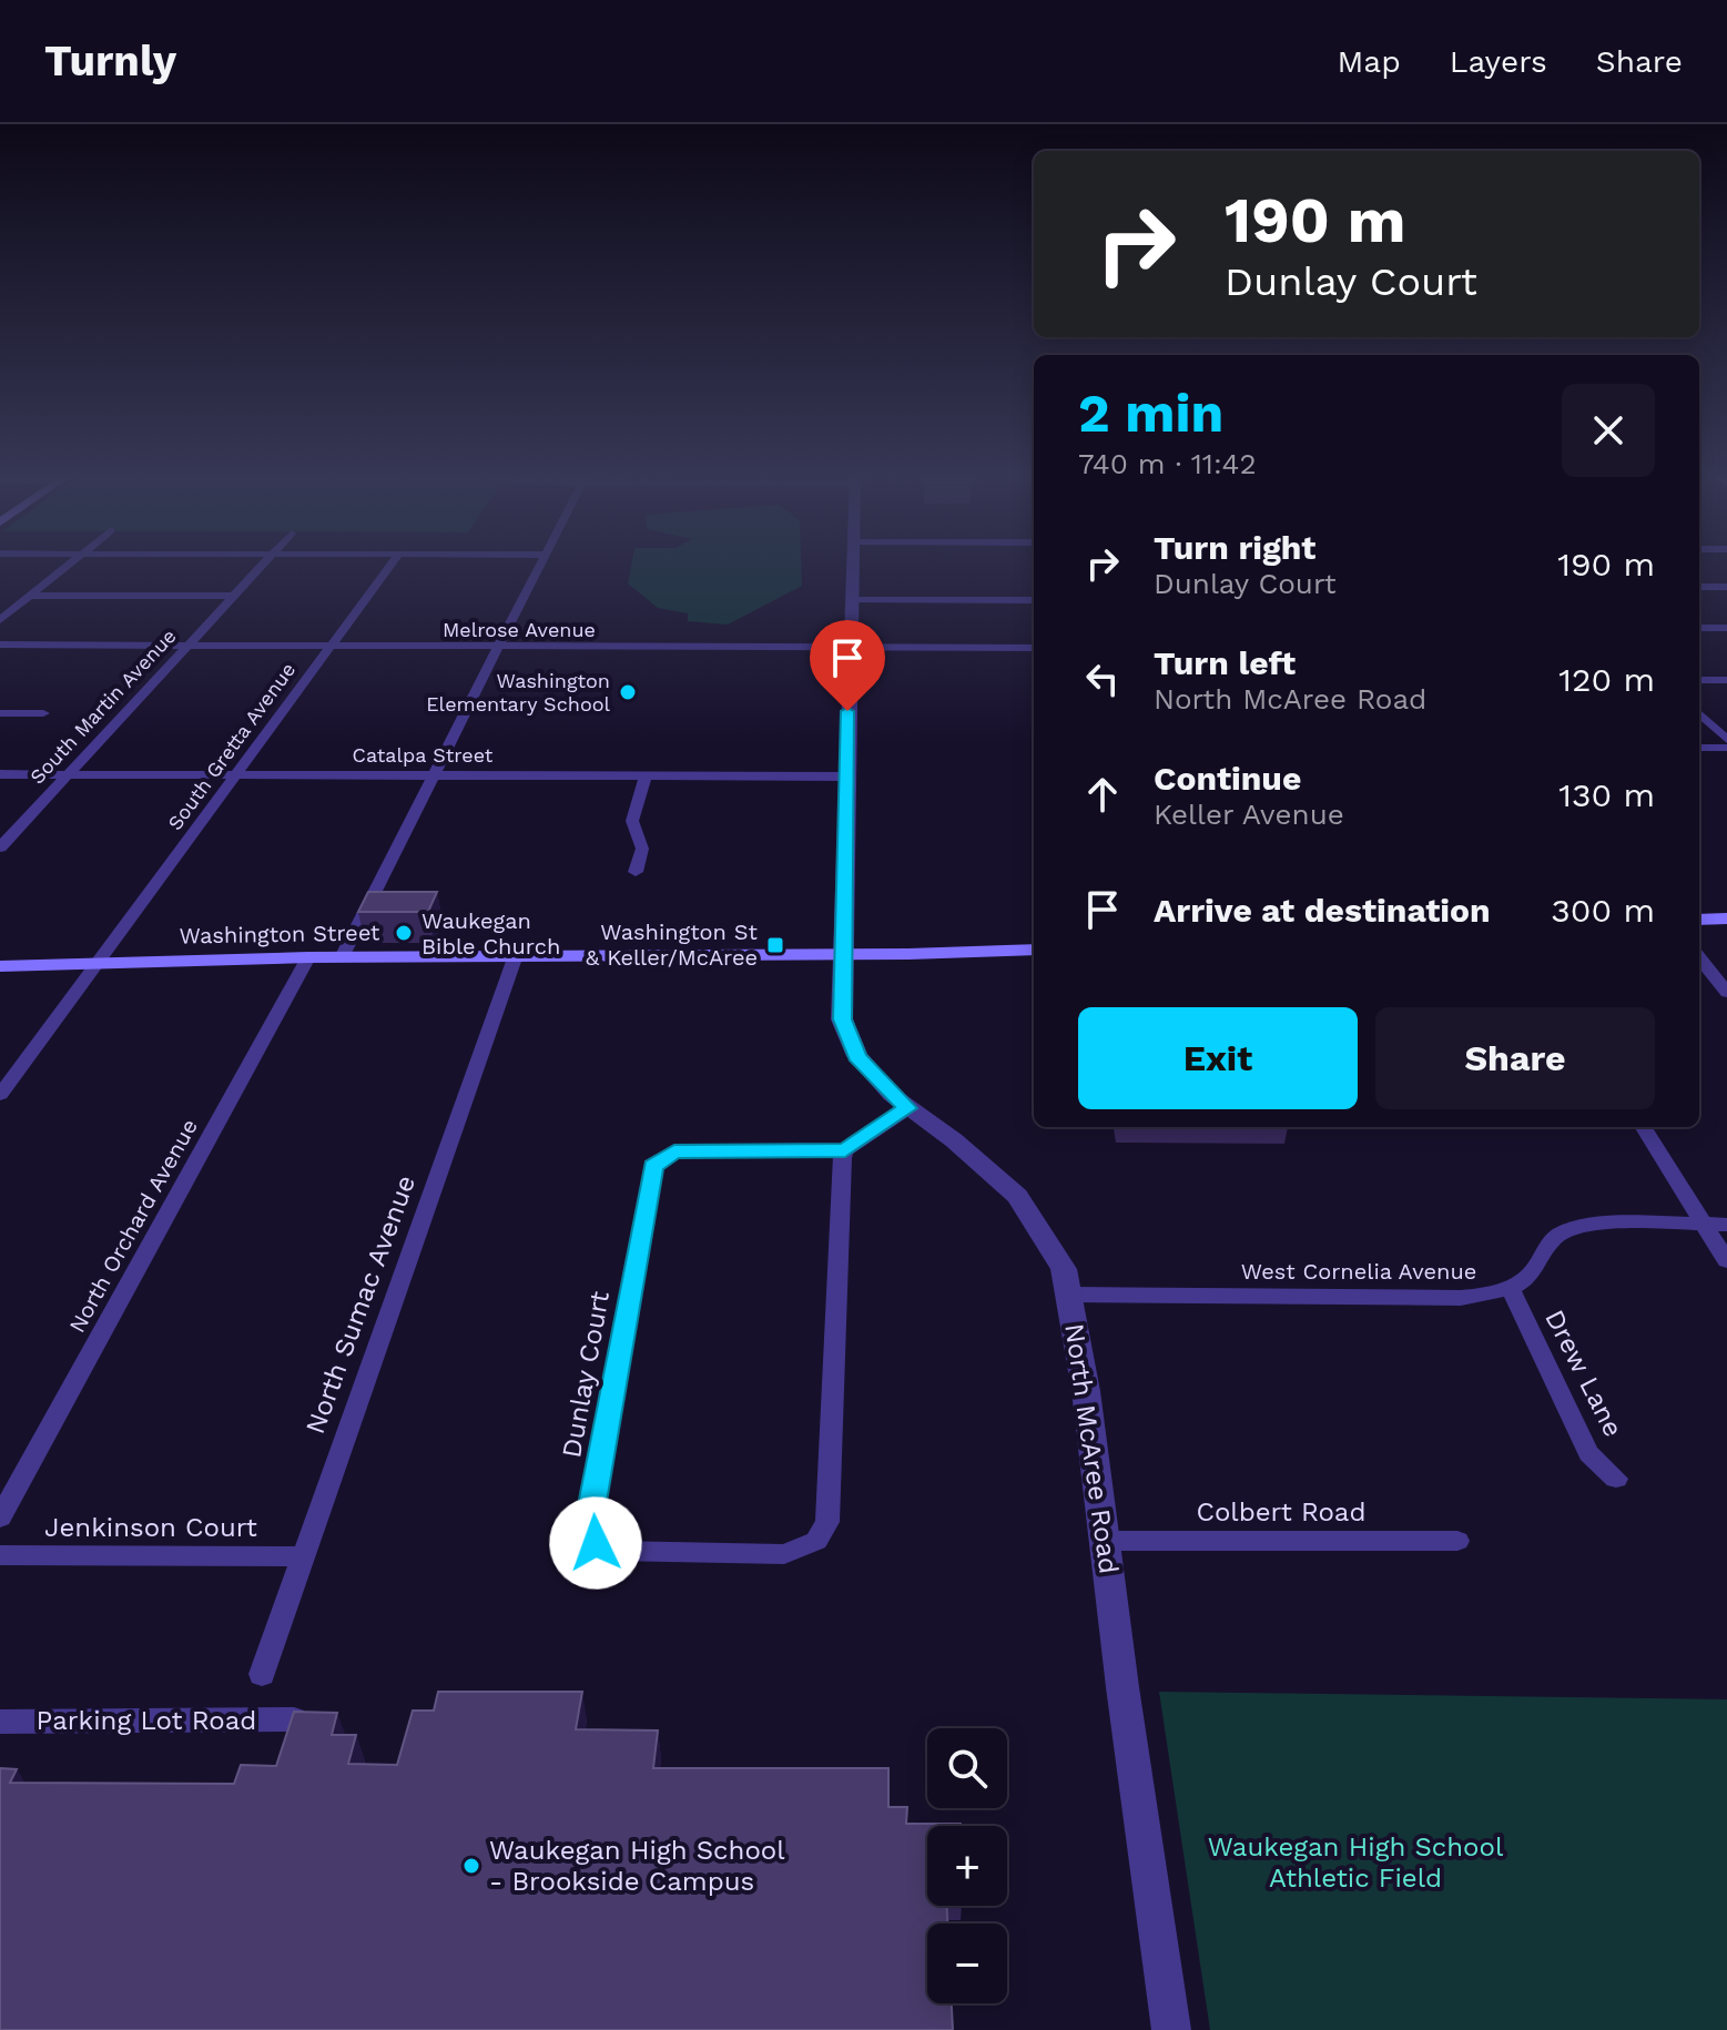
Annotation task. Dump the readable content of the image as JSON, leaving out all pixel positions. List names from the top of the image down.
{
  "streets": {
    "main road": ["Washington Street"],
    "street": [
      "Melrose Avenue",
      "South Martin Avenue",
      "South Gretta Avenue",
      "Catalpa Street",
      "North Orchard Avenue",
      "West Cornelia Avenue",
      "North Sumac Avenue",
      "Drew Lane",
      "Dunlay Court",
      "North McAree Road",
      "Colbert Road",
      "Jenkinson Court",
      "Parking Lot Road"
    ]
  },
  "crossings": [
    ["Melrose Avenue", "South Martin Avenue"],
    ["Melrose Avenue", "South Gretta Avenue"],
    ["Melrose Avenue", "North McAree Road"],
    ["South Martin Avenue", "Catalpa Street"],
    ["South Gretta Avenue", "Catalpa Street"],
    ["South Gretta Avenue", "Washington Street"],
    ["Catalpa Street", "North McAree Road"],
    ["Washington Street", "North Orchard Avenue"],
    ["Washington Street", "North Sumac Avenue"],
    ["Washington Street", "North McAree Road"],
    ["West Cornelia Avenue", "Drew Lane"],
    ["West Cornelia Avenue", "North McAree Road"],
    ["North Sumac Avenue", "Jenkinson Court"],
    ["North McAree Road", "Colbert Road"]
  ],
  "parks": ["Waukegan High School Athletic Field"],
  "places": {
    "other": ["Washington Elementary School", "Waukegan Bible Church", "Waukegan High School - Brookside Campus"],
    "transit": ["Washington St & Keller/McAree"]
  },
  "page": {
    "header": "Turnly",
    "nav": ["Map", "Layers", "Share"],
    "turn": ["190 m", "Dunlay Court"],
    "heading": ["2 min", "740 m · 11:42"],
    "list": [
      {
        "name": "Turn right",
        "note": "Dunlay Court",
        "value": "190 m"
      },
      {
        "name": "Turn left",
        "note": "North McAree Road",
        "value": "120 m"
      },
      {
        "name": "Continue",
        "note": "Keller Avenue",
        "value": "130 m"
      },
      {
        "name": "Arrive at destination",
        "value": "300 m"
      }
    ],
    "buttons": ["Exit", "Share"],
    "map_buttons": ["+", "−"]
  }
}
